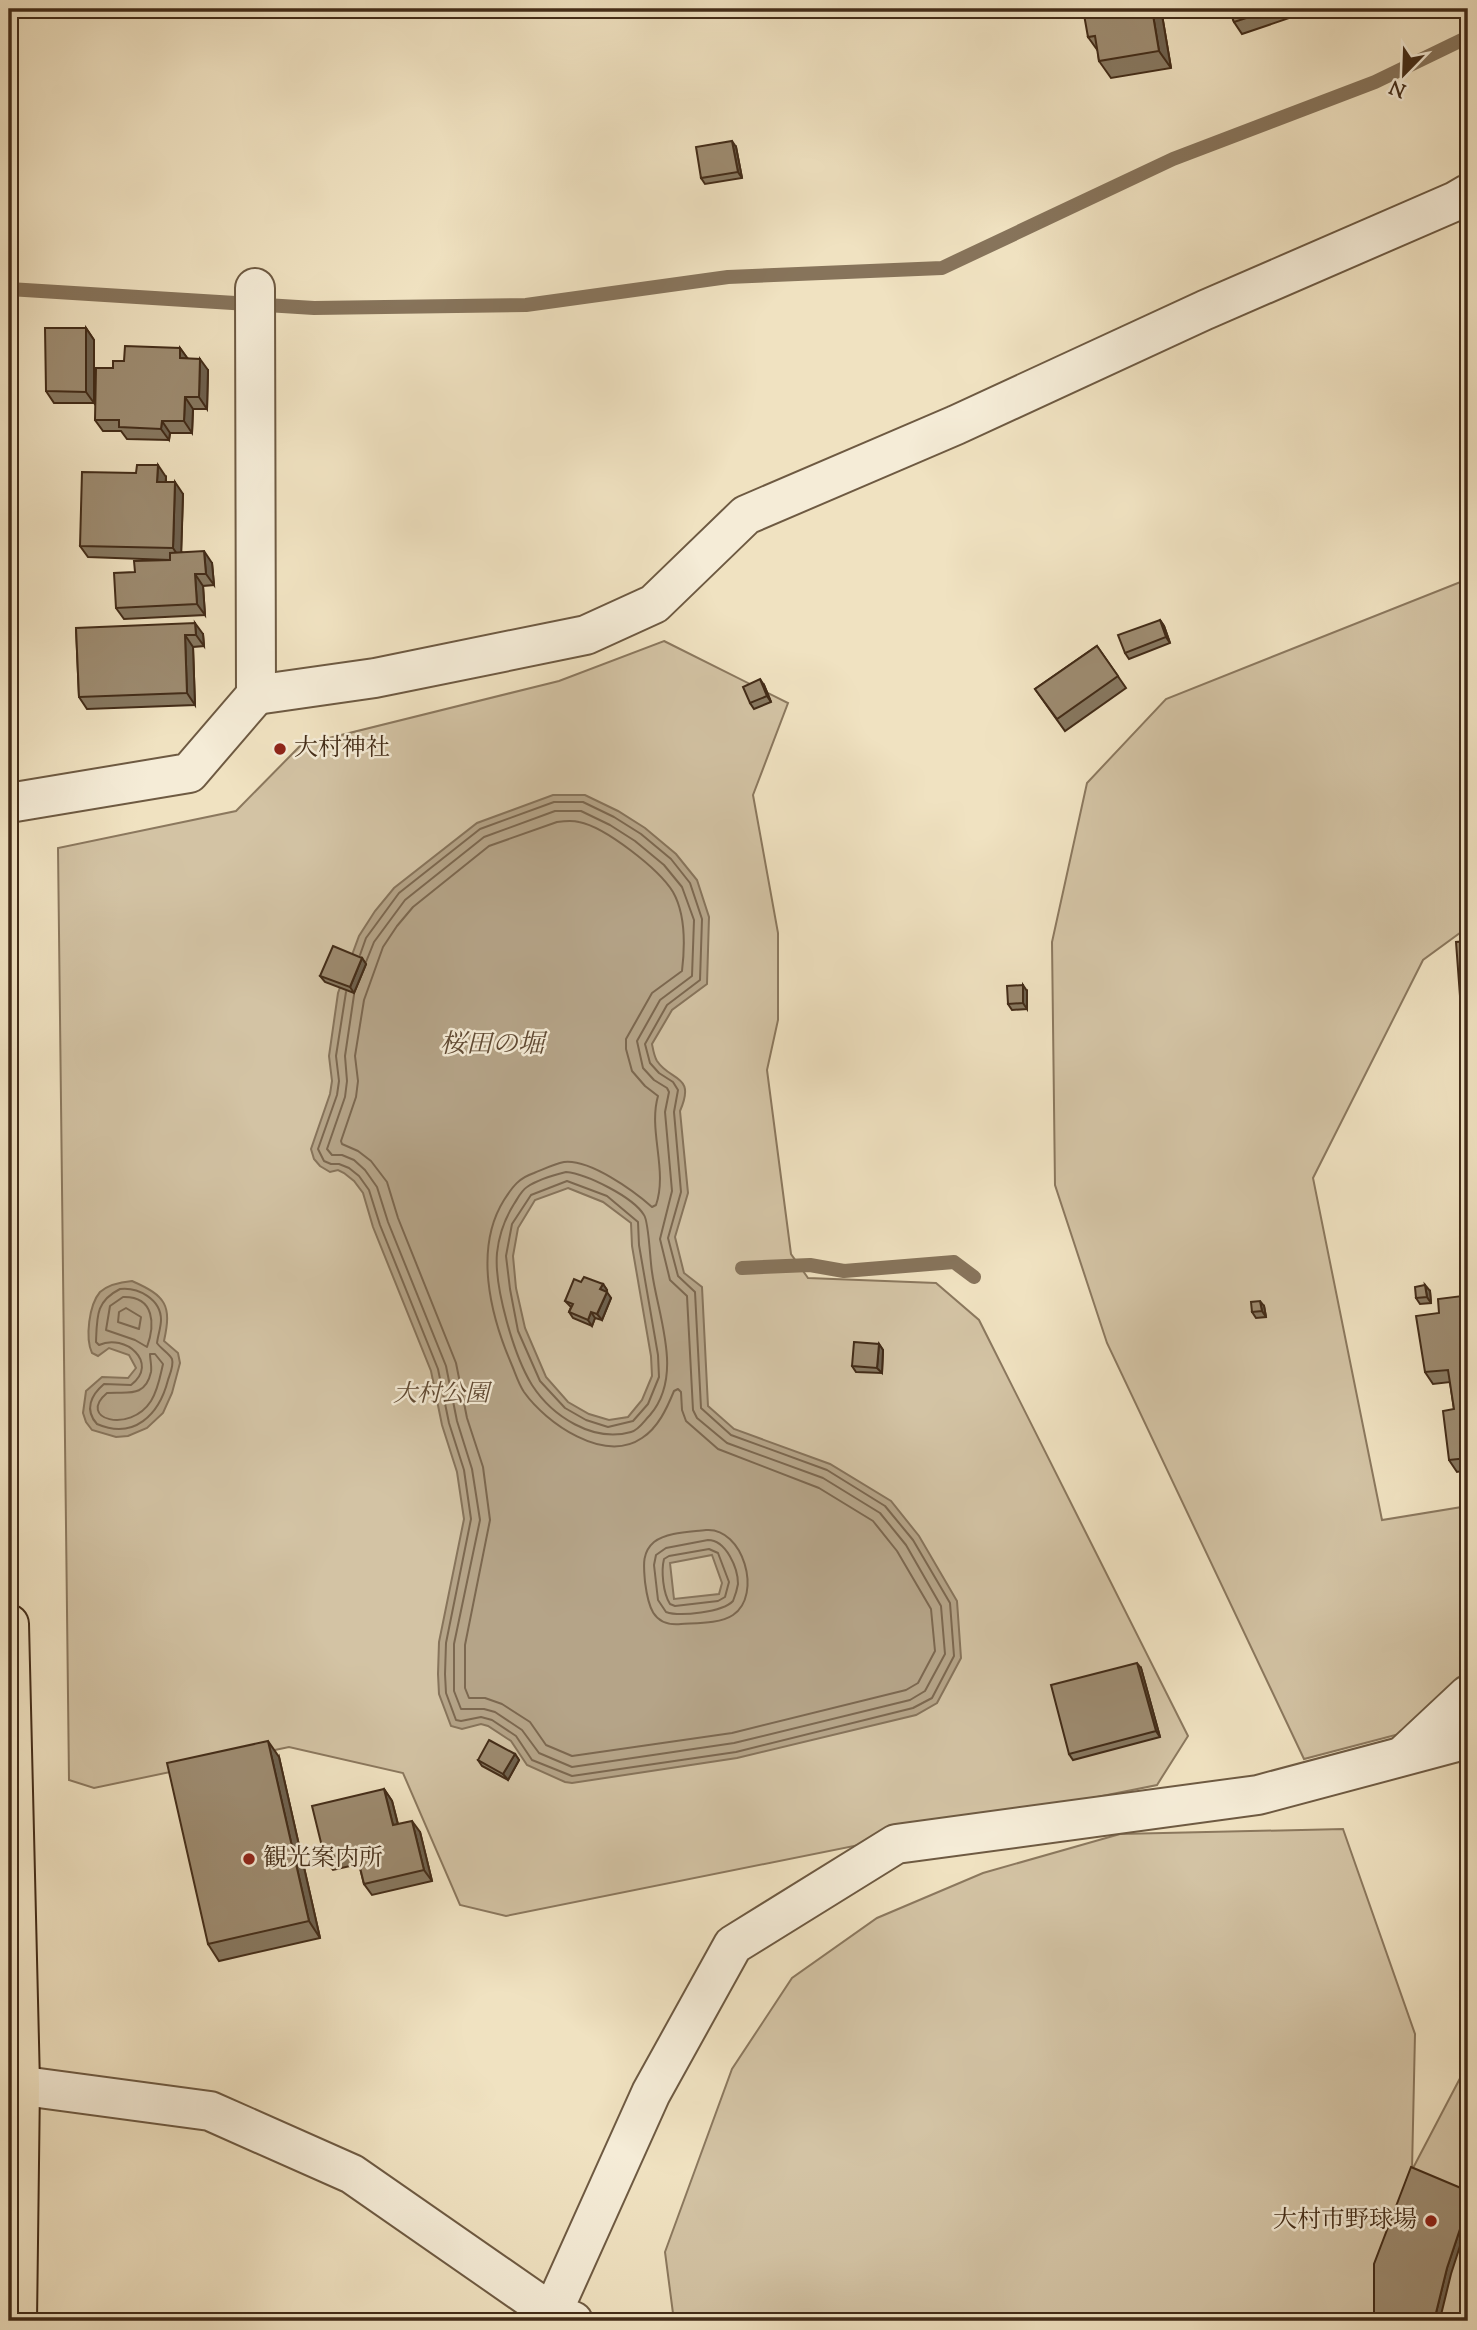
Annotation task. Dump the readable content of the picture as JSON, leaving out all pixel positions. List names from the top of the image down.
{
  "water": ["桜田の堀"],
  "parks": ["大村公園"],
  "places": ["大村神社", "観光案内所", "大村市野球場"],
  "north": "bottom left"
}
